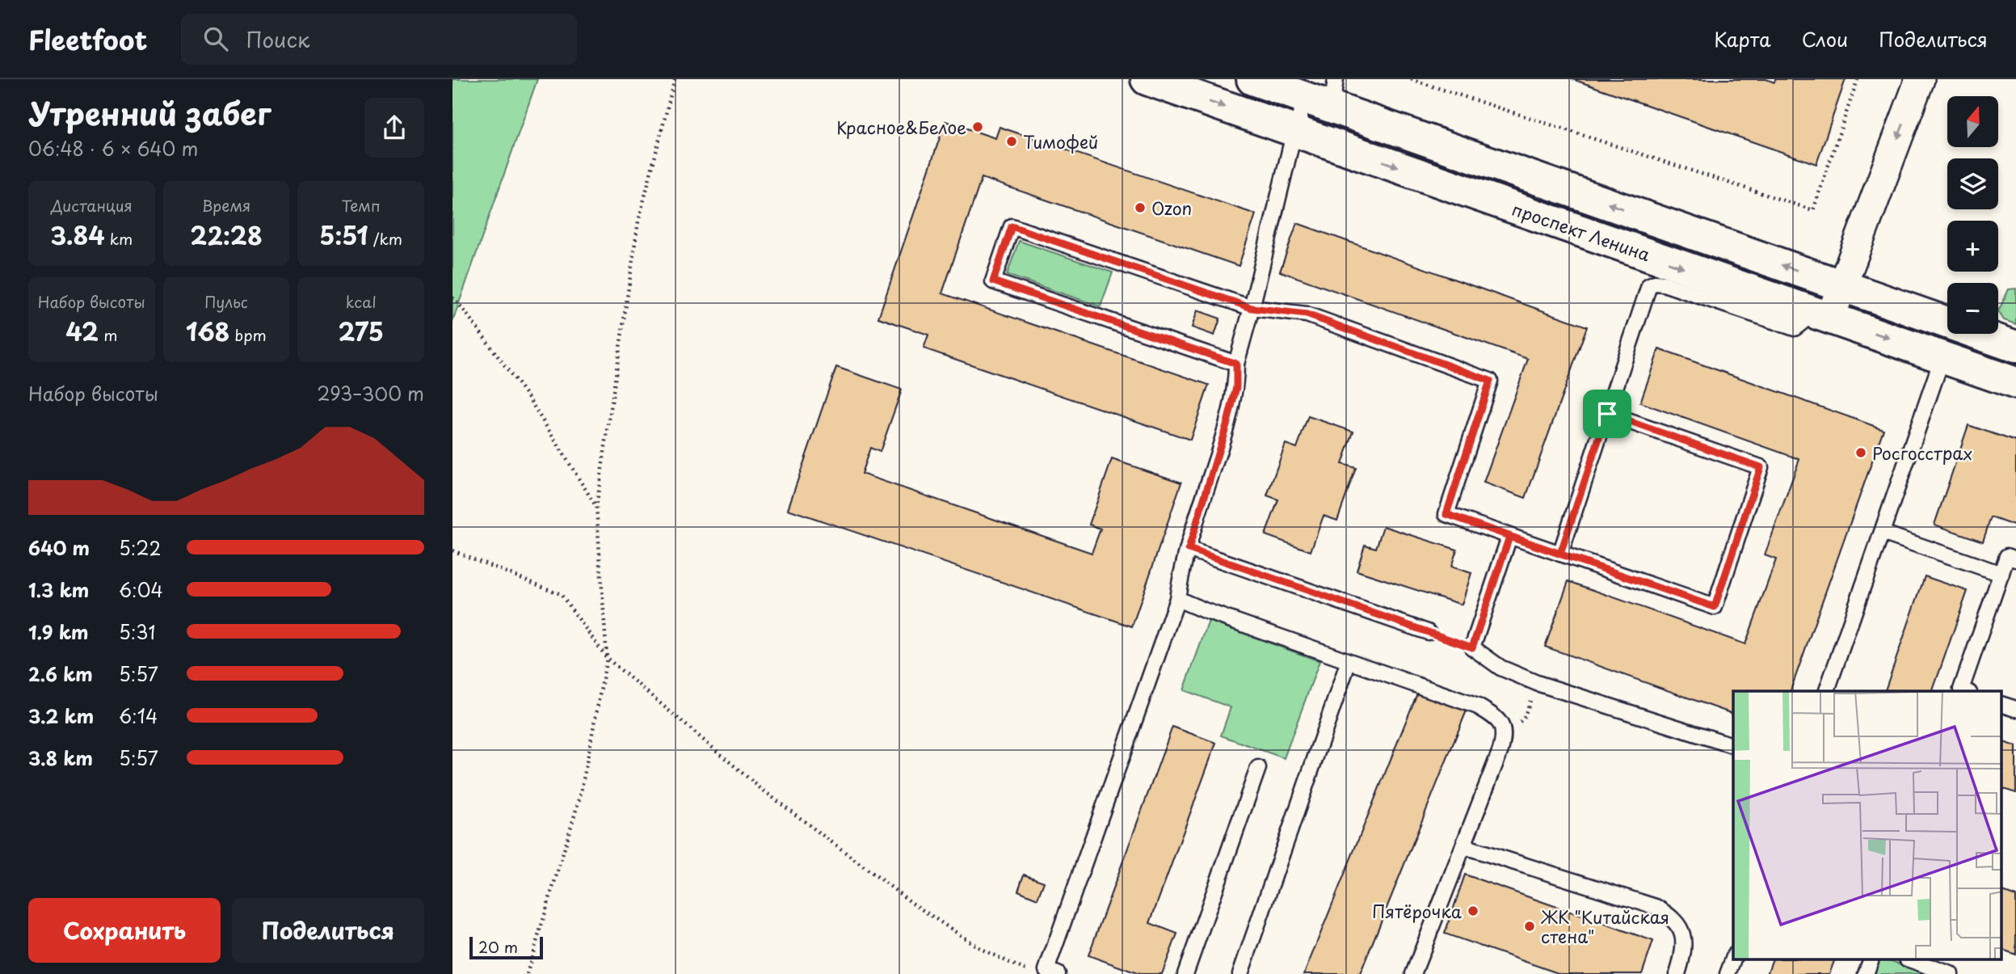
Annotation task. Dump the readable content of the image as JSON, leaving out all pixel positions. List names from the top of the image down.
{
  "streets": {
    "main road": ["проспект Ленина"]
  },
  "places": [
    "Красное&Белое",
    "Тимофей",
    "Ozon",
    "Росгосстрах",
    "Пятёрочка",
    "ЖК \"Китайская стена\""
  ],
  "scale_bar": "20 m",
  "north": "top",
  "page": {
    "header": "Fleetfoot",
    "search": "Поиск",
    "nav": ["Карта", "Слои", "Поделиться"],
    "heading": ["Утренний забег", "06:48 · 6 × 640 m"],
    "map_buttons": ["+", "−"],
    "stats": [
      ["Дистанция", "3.84 km"],
      ["Время", "22:28"],
      ["Темп", "5:51 /km"],
      ["Набор высоты", "42 m"],
      ["Пульс", "168 bpm"],
      ["kcal", "275"]
    ],
    "chart": ["Набор высоты", "293–300 m"],
    "list": [
      {
        "name": "640 m",
        "note": "5:22"
      },
      {
        "name": "1.3 km",
        "note": "6:04"
      },
      {
        "name": "1.9 km",
        "note": "5:31"
      },
      {
        "name": "2.6 km",
        "note": "5:57"
      },
      {
        "name": "3.2 km",
        "note": "6:14"
      },
      {
        "name": "3.8 km",
        "note": "5:57"
      }
    ],
    "buttons": ["Сохранить", "Поделиться"],
    "scale": "20 m"
  }
}
